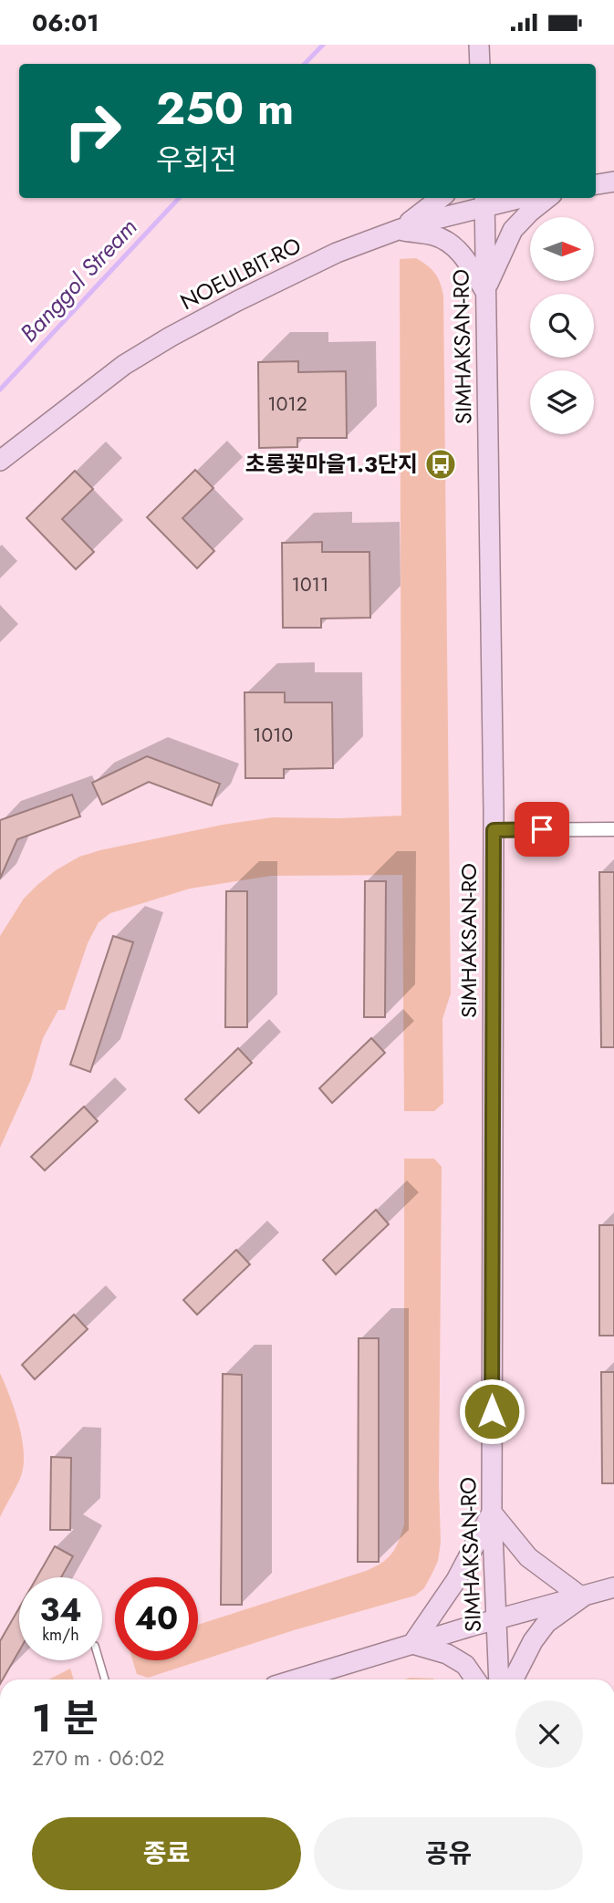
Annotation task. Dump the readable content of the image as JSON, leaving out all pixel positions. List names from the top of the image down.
{
  "streets": {
    "street": ["NOEULBIT-RO", "SIMHAKSAN-RO"]
  },
  "crossings": [
    ["NOEULBIT-RO", "SIMHAKSAN-RO"]
  ],
  "water": ["Banggol Stream"],
  "places": {
    "bus stop": ["초롱꽃마을1.3단지"]
  },
  "house_numbers": ["1012", "1011", "1010"],
  "north": "right",
  "page": {
    "status": "06:01",
    "turn": ["250 m", "우회전"],
    "speed": "34 km/h",
    "limit": "40",
    "heading": ["1 분", "270 m · 06:02"],
    "buttons": ["종료", "공유"]
  }
}
